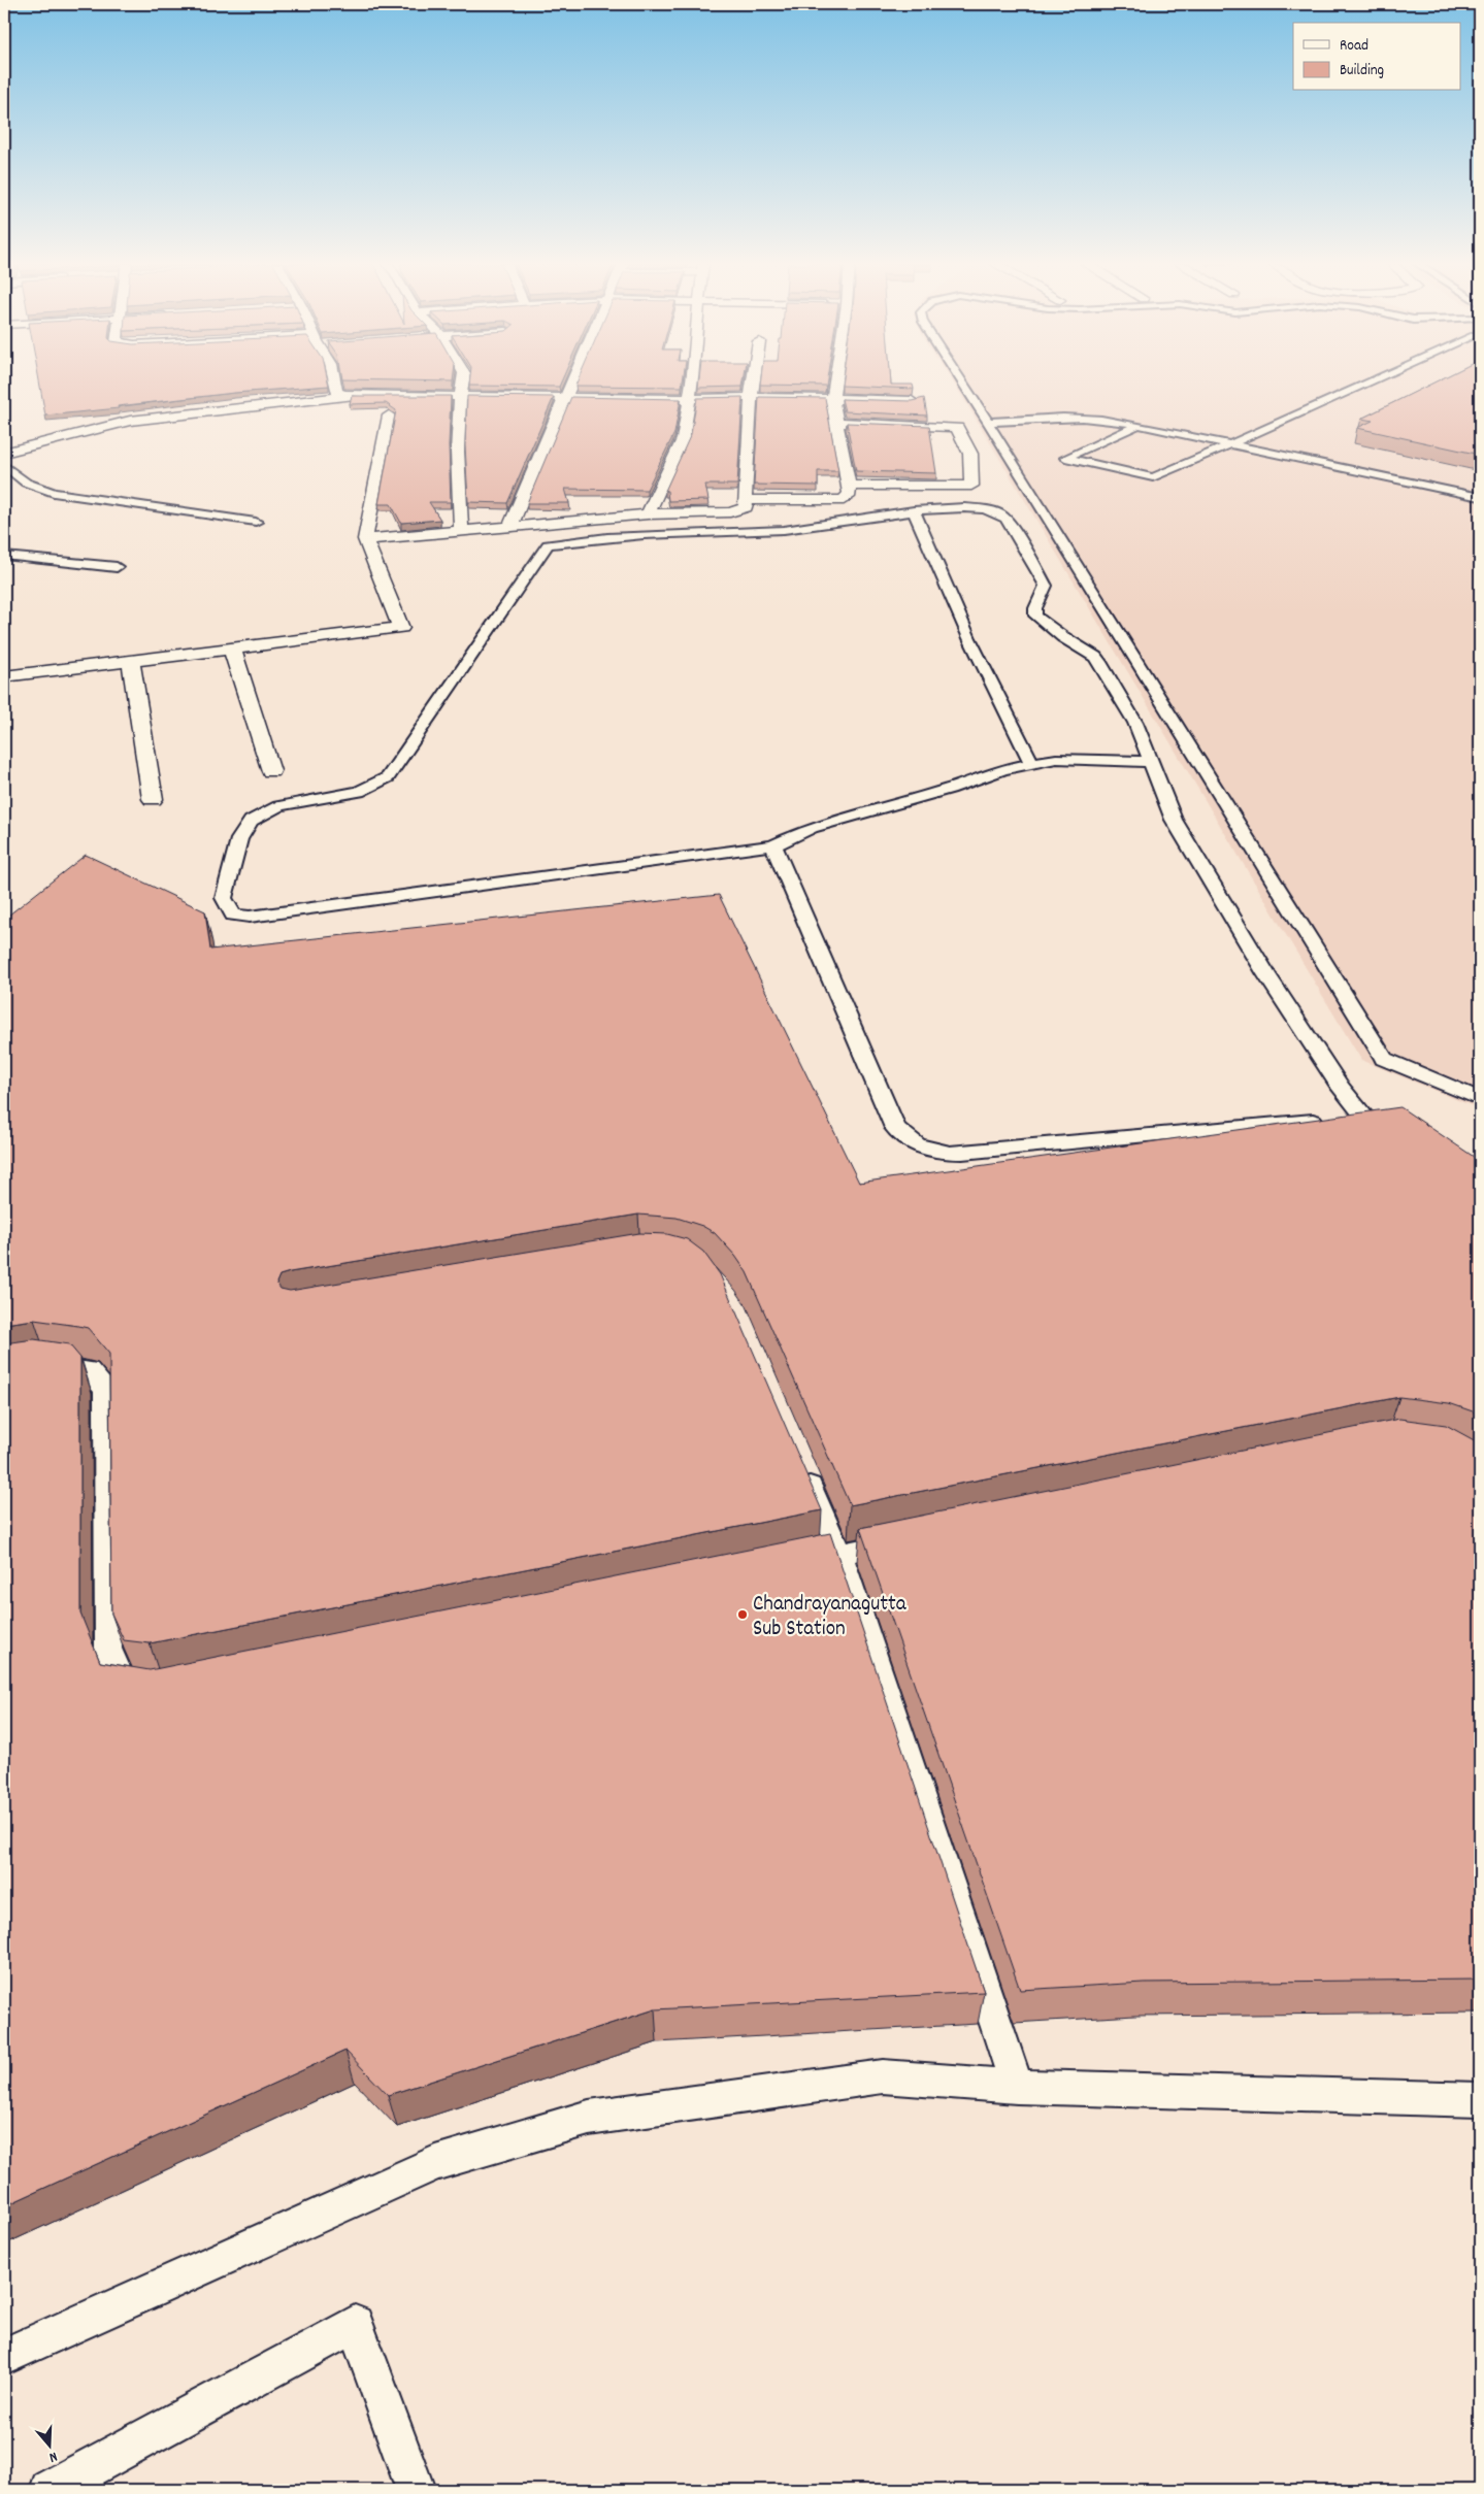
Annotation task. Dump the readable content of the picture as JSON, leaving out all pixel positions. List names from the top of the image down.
{
  "places": ["Chandrayanagutta Sub Station"],
  "legend": ["Road", "Building"],
  "north": "bottom"
}
